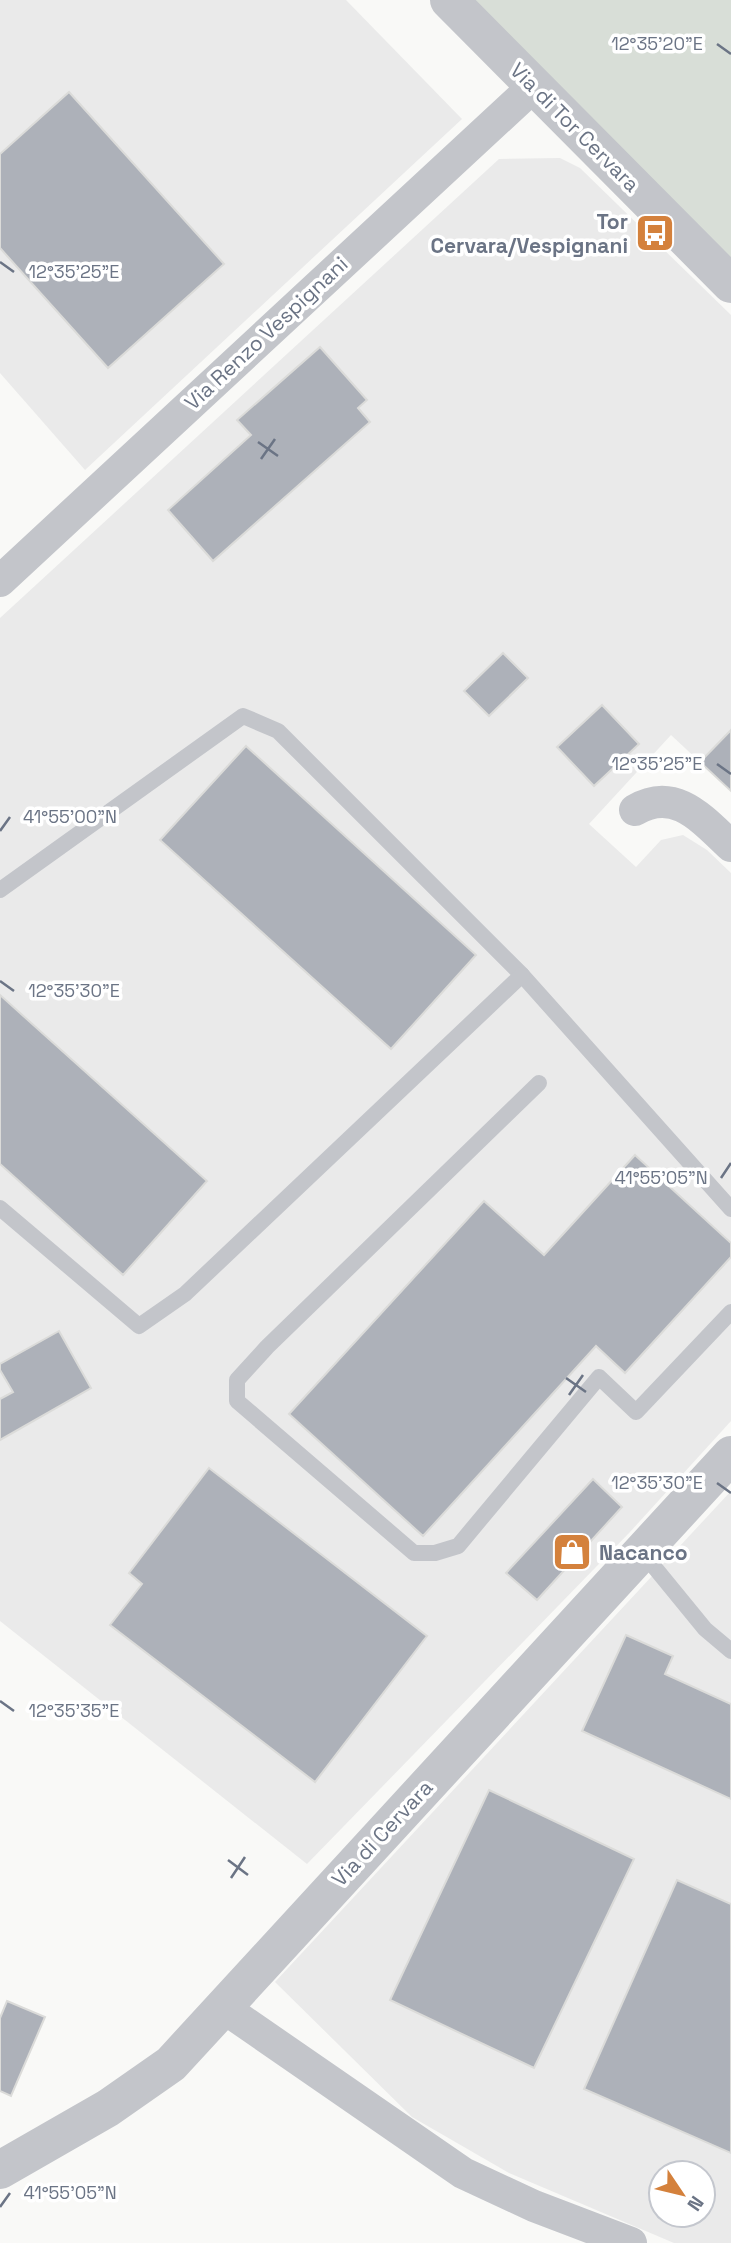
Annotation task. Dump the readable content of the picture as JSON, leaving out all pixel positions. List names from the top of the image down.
{
  "streets": {
    "street": ["Via di Tor Cervara", "Via Renzo Vespignani", "Via di Cervara"]
  },
  "crossings": [
    ["Via di Tor Cervara", "Via Renzo Vespignani"]
  ],
  "places": {
    "bus stop": ["Tor Cervara/Vespignani"],
    "shop": ["Nacanco"]
  },
  "north": "bottom right",
  "coordinates": [
    "12°35'20\"E",
    "12°35'25\"E",
    "41°55'00\"N",
    "12°35'30\"E",
    "41°55'05\"N",
    "12°35'35\"E"
  ]
}
